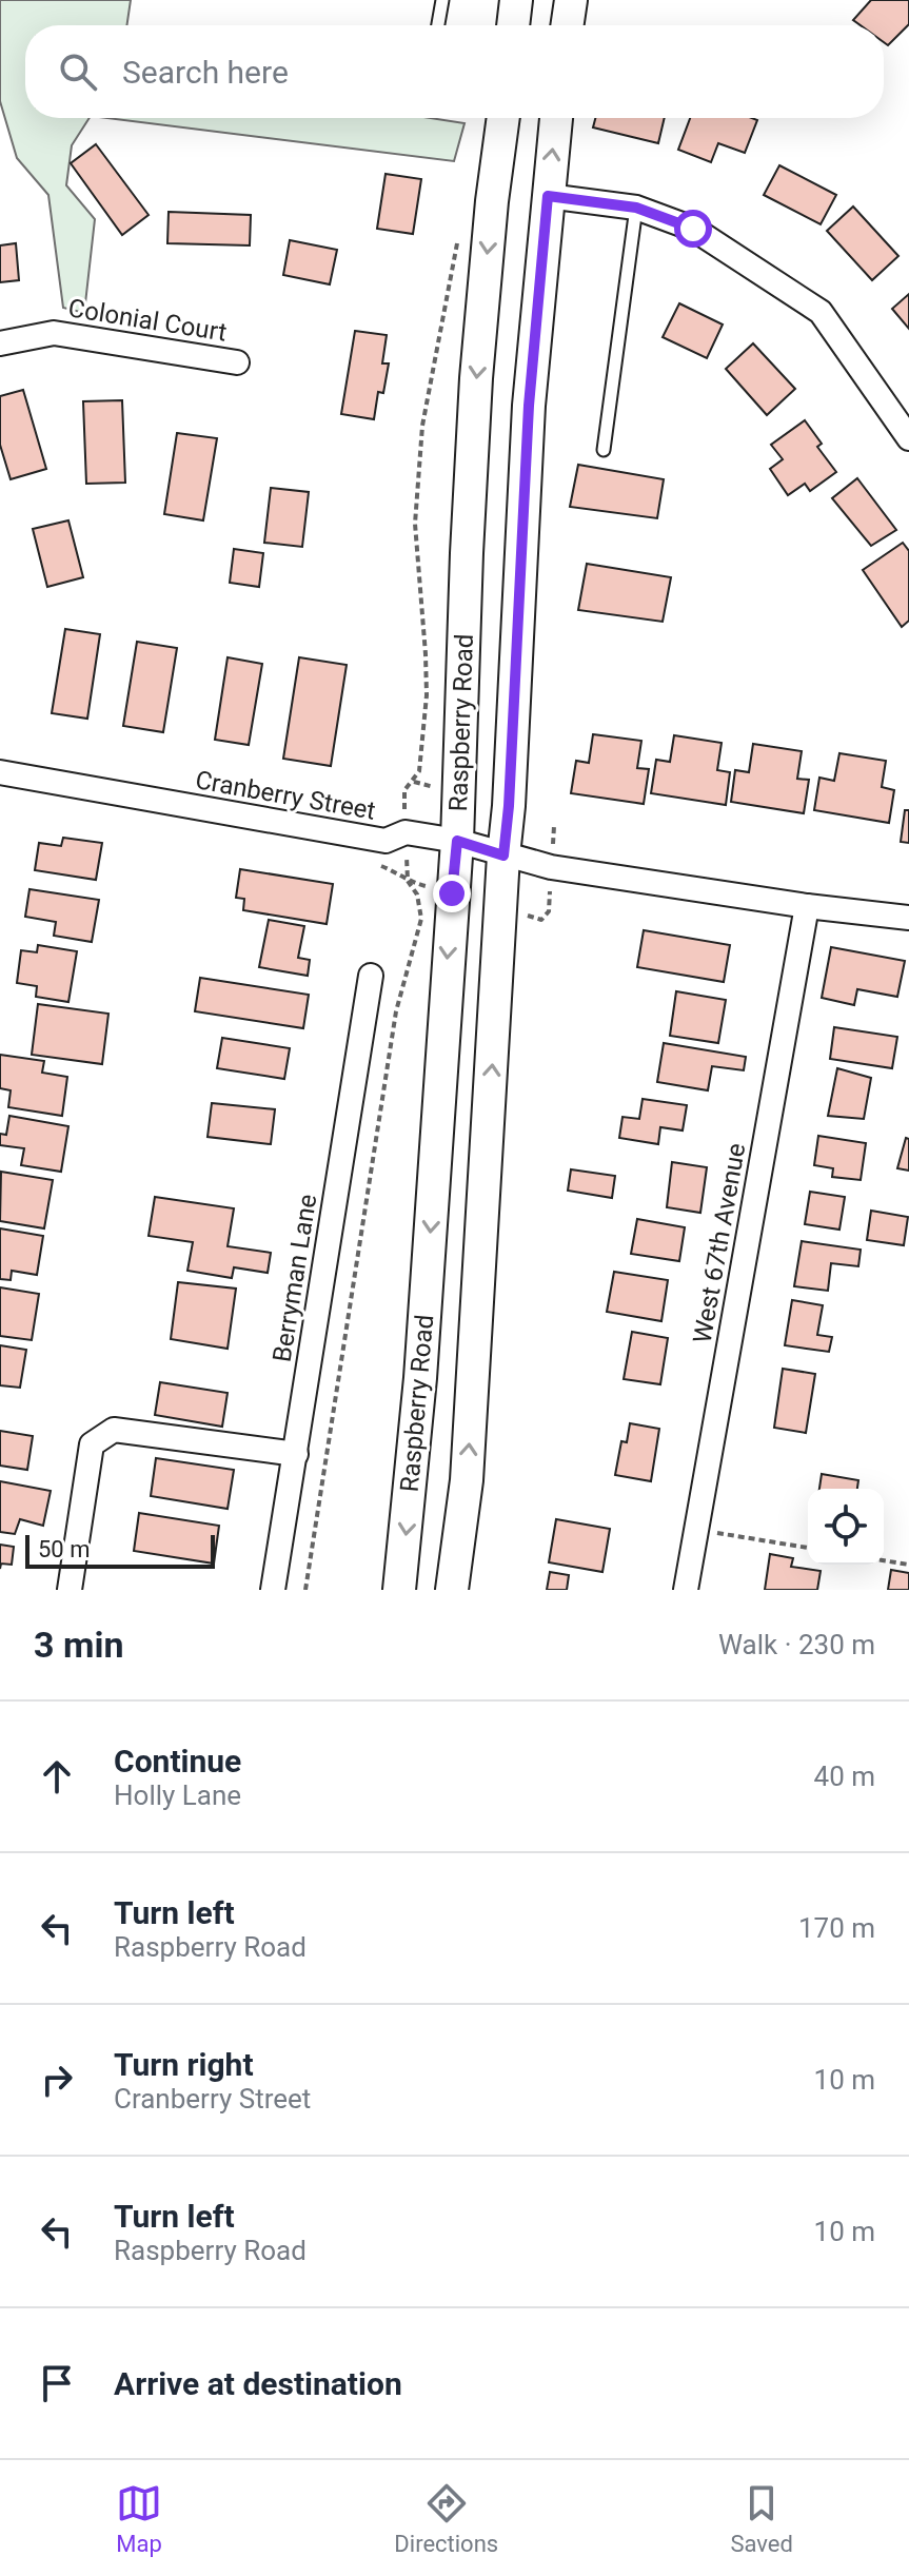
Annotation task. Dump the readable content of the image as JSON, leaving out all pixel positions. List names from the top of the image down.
{
  "streets": {
    "main road": ["Raspberry Road"],
    "street": [
      "Colonial Court",
      "Cranberry Street",
      "West 67th Avenue",
      "Berryman Lane"
    ]
  },
  "crossings": [
    ["Raspberry Road", "Cranberry Street"],
    ["Cranberry Street", "West 67th Avenue"]
  ],
  "scale_bar": "50 m",
  "page": {
    "search": "Search here",
    "scale": "50 m",
    "heading": ["3 min", "Walk · 230 m"],
    "list": [
      ["Continue", "Holly Lane", "40 m"],
      ["Turn left", "Raspberry Road", "170 m"],
      ["Turn right", "Cranberry Street", "10 m"],
      ["Turn left", "Raspberry Road", "10 m"],
      "Arrive at destination"
    ],
    "nav": ["Map", "Directions", "Saved"]
  }
}
